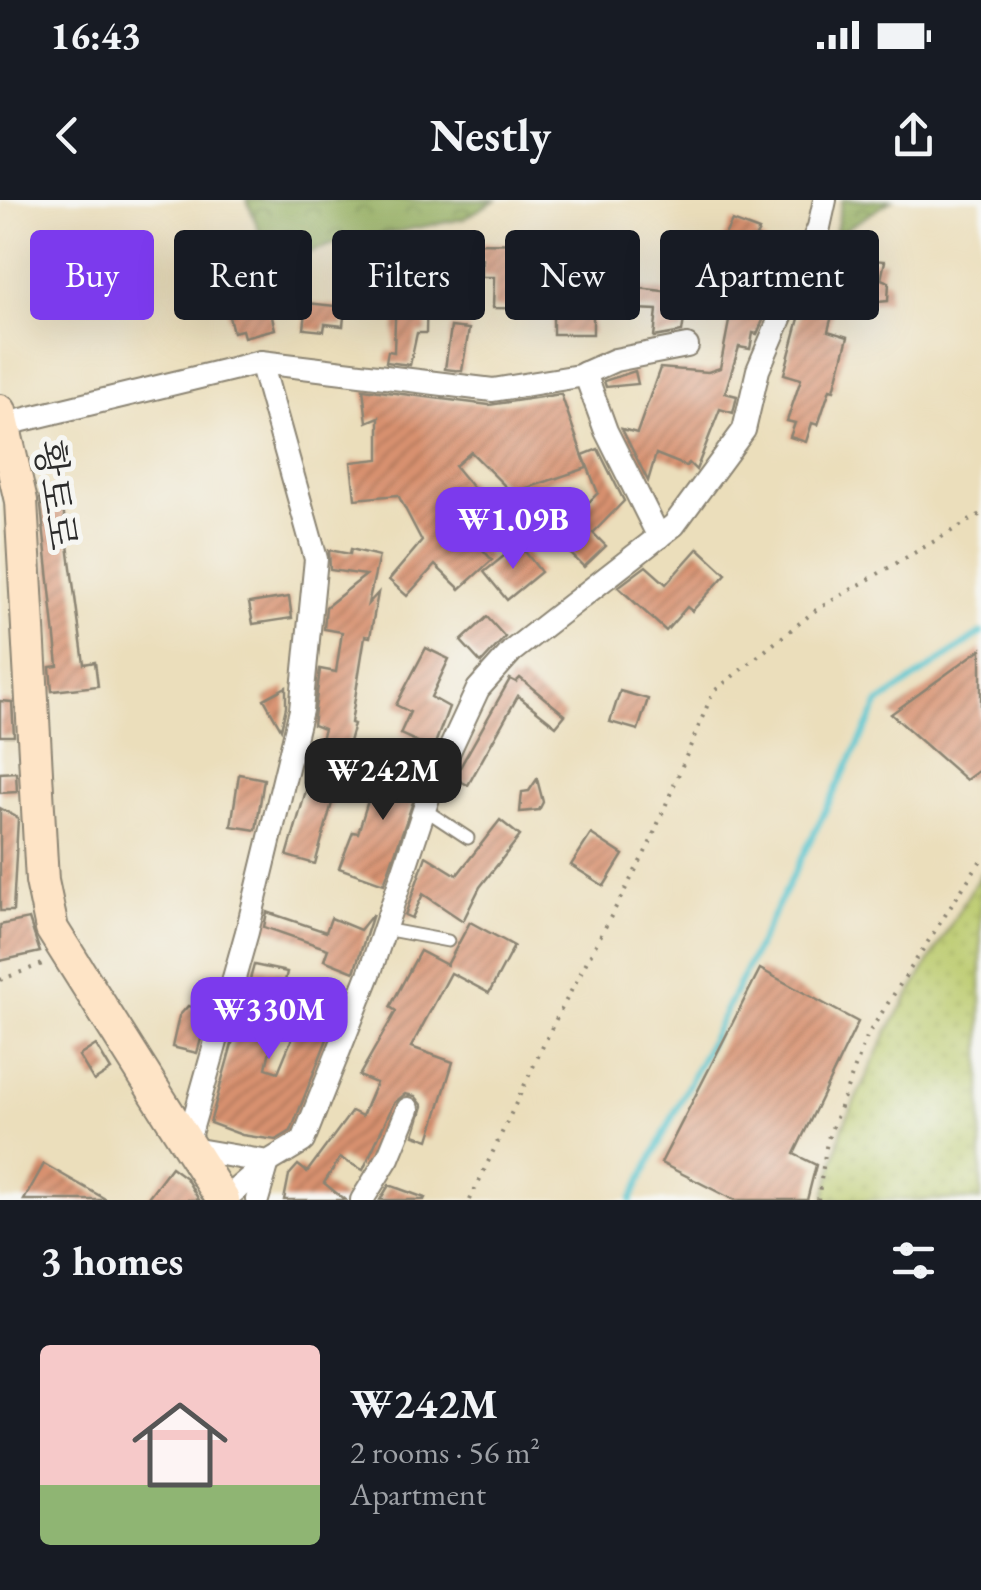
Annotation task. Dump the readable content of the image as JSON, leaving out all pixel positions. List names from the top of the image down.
{
  "streets": {
    "main road": ["황토로"]
  },
  "page": {
    "status": "16:43",
    "header": "Nestly",
    "chip": [
      "Buy",
      "Rent",
      "Filters",
      "New",
      "Apartment"
    ],
    "price": ["₩1.09B", "₩242M", "₩330M"],
    "heading": "3 homes",
    "list": [
      {
        "name": "₩242M",
        "note": "2 rooms · 56 m² · Apartment"
      }
    ]
  }
}
